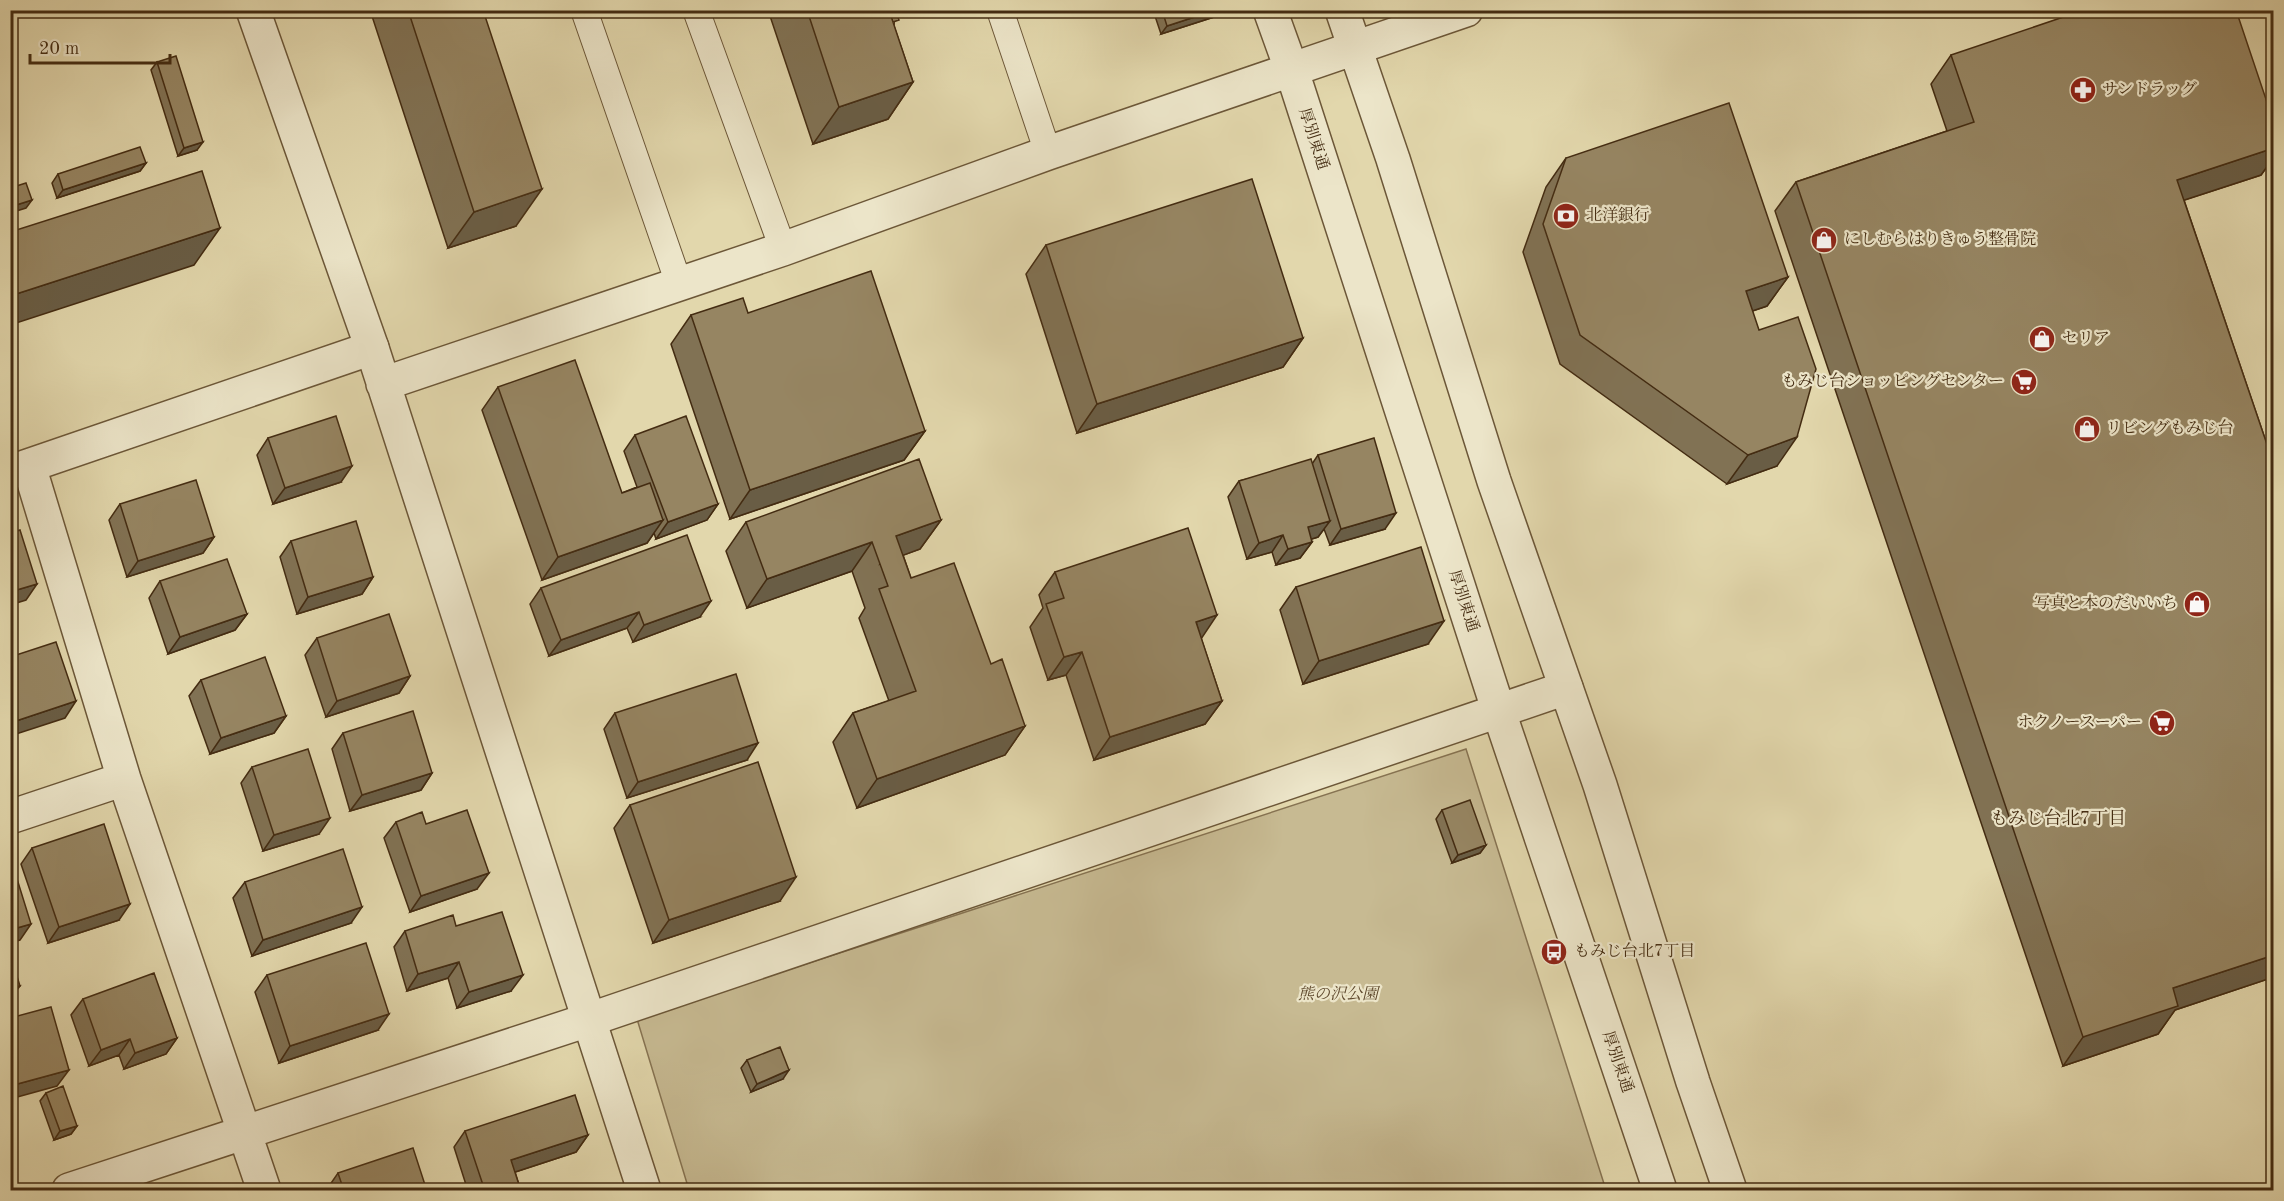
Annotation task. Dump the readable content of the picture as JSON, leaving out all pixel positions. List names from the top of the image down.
{
  "streets": {
    "street": ["厚別東通"]
  },
  "districts": ["もみじ台北7丁目"],
  "parks": ["熊の沢公園"],
  "places": {
    "pharmacy": ["サンドラッグ"],
    "bank": ["北洋銀行"],
    "shop": [
      "にしむらはりきゅう整骨院",
      "セリア",
      "リビングもみじ台",
      "写真と本のだいいち"
    ],
    "supermarket": ["もみじ台ショッピングセンター", "ホクノースーパー"],
    "bus stop": ["もみじ台北7丁目"]
  },
  "scale_bar": "20 m"
}
